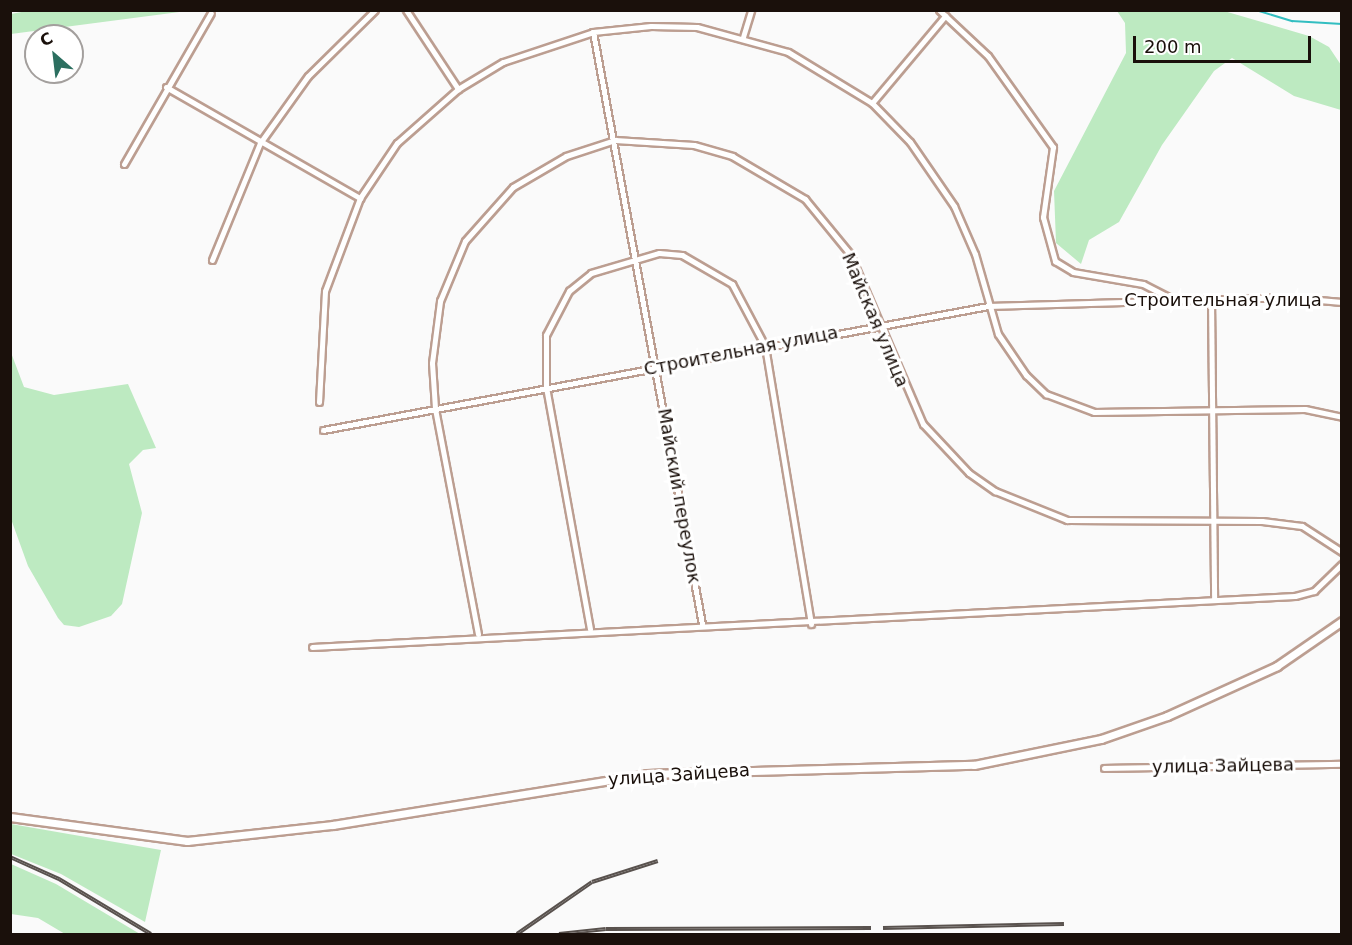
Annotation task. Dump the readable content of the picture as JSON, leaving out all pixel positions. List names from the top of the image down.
{
  "streets": {
    "street": [
      "Строительная улица",
      "Майская улица",
      "Майский переулок",
      "улица Зайцева"
    ]
  },
  "crossings": [
    ["Строительная улица", "Майская улица"],
    ["Строительная улица", "Майский переулок"],
    ["Майская улица", "Майский переулок"]
  ],
  "scale_bar": "200 m",
  "north": "top left"
}
